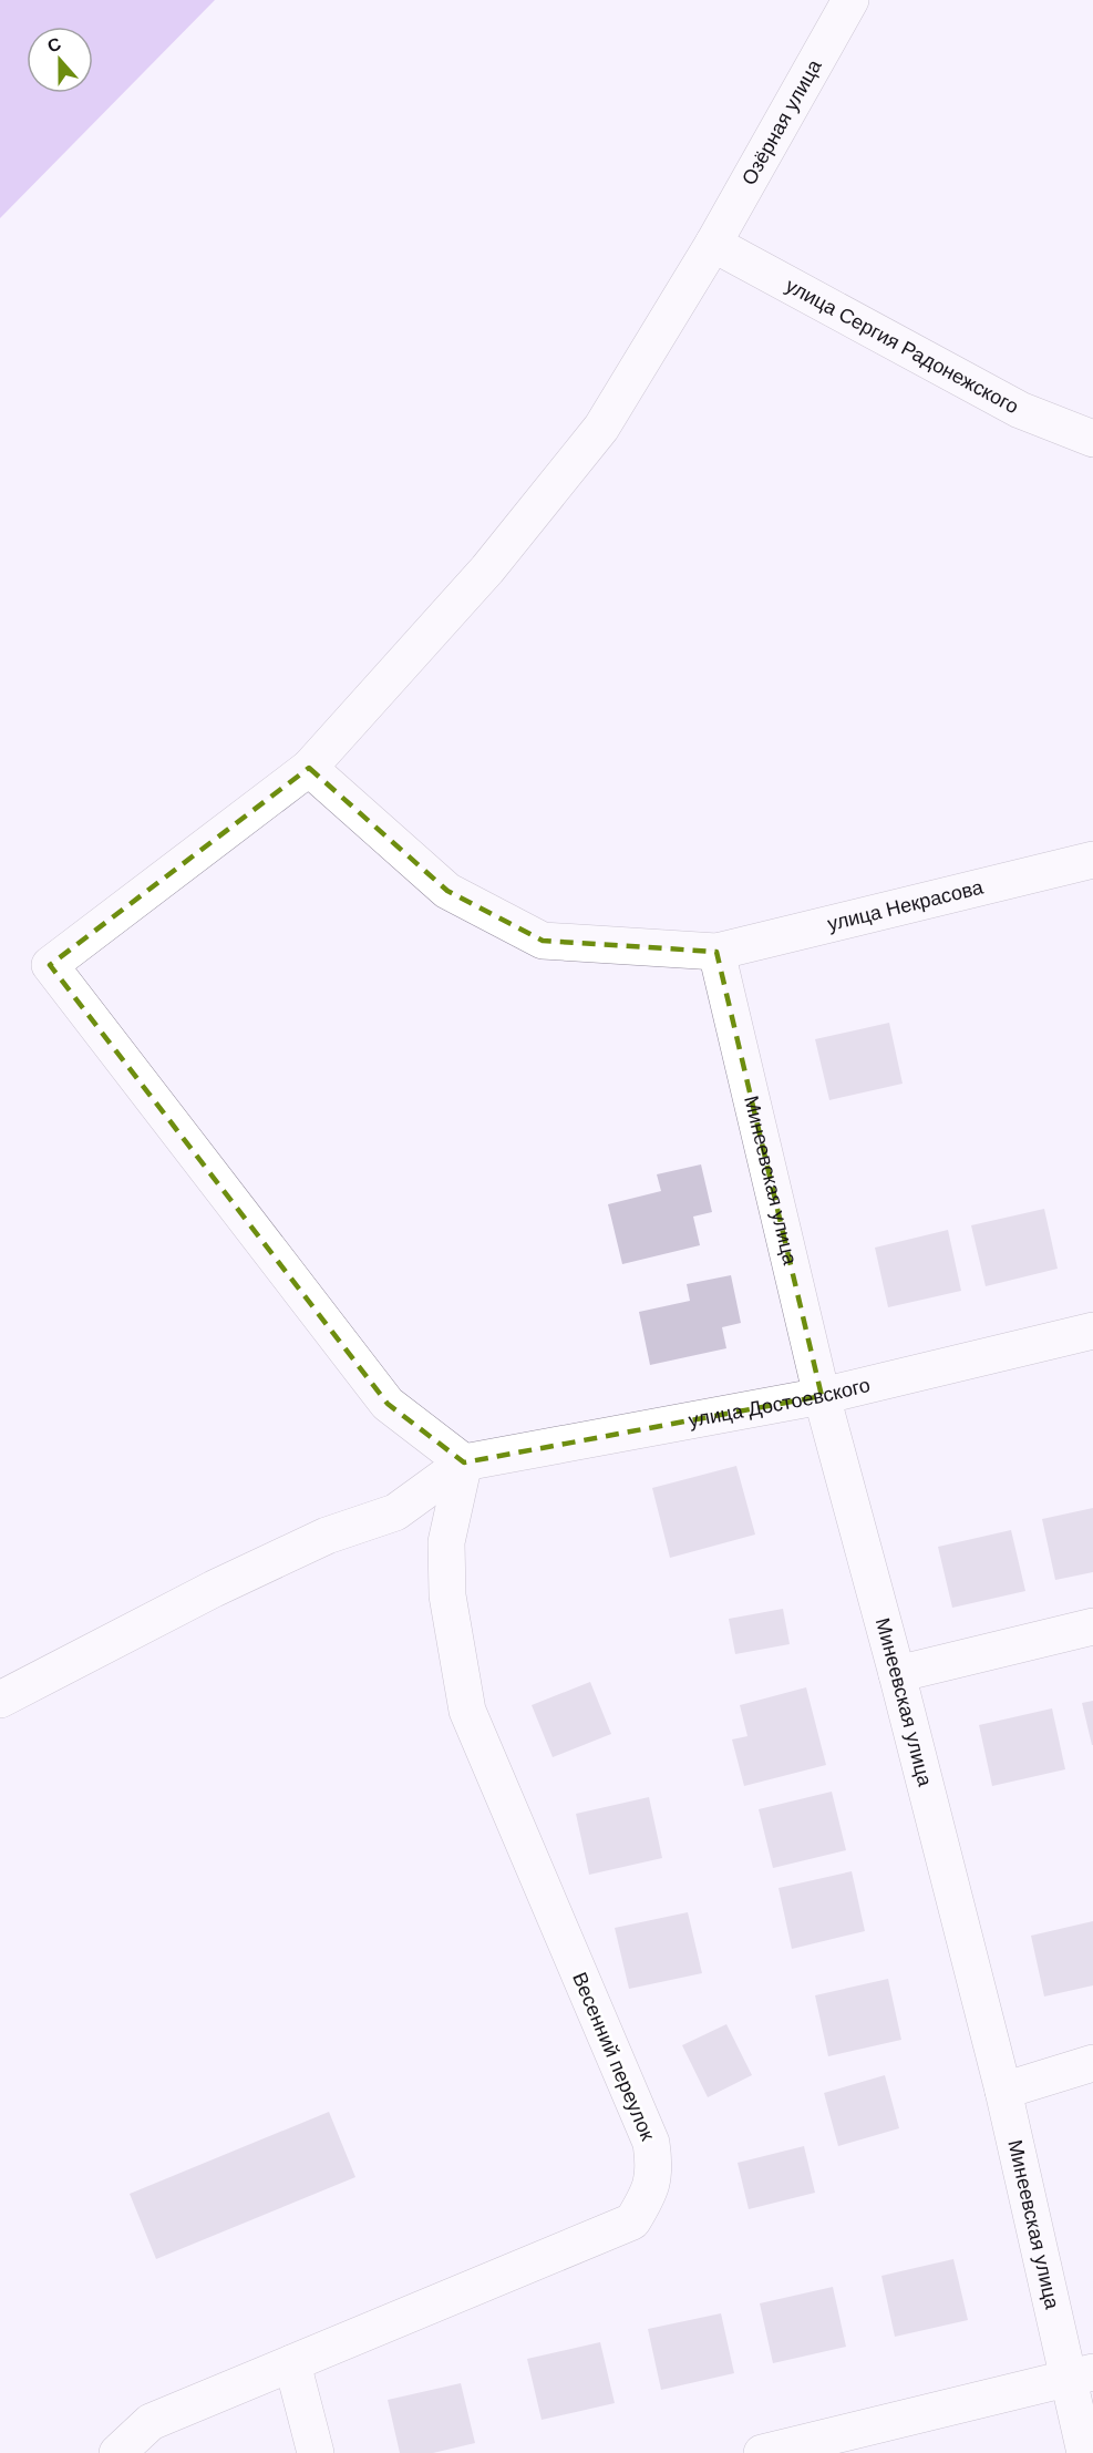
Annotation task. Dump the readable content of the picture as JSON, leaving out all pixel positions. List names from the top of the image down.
{
  "streets": {
    "street": [
      "Озёрная улица",
      "улица Сергия Радонежского",
      "улица Некрасова",
      "Минеевская улица",
      "улица Достоевского",
      "Весенний переулок"
    ]
  },
  "crossings": [
    ["Озёрная улица", "улица Сергия Радонежского"],
    ["Озёрная улица", "улица Некрасова"],
    ["Озёрная улица", "улица Достоевского"],
    ["Озёрная улица", "Весенний переулок"],
    ["улица Некрасова", "Минеевская улица"],
    ["Минеевская улица", "улица Достоевского"],
    ["улица Достоевского", "Весенний переулок"]
  ],
  "north": "top"
}
